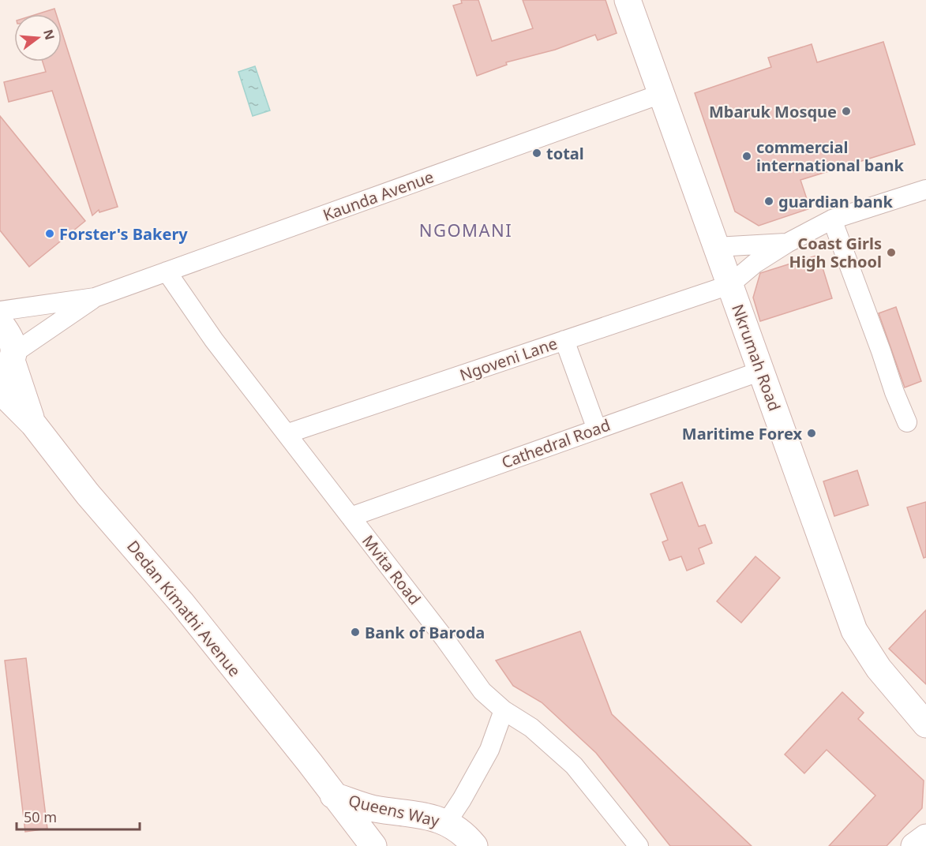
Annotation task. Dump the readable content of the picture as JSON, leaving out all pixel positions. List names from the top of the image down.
{
  "streets": {
    "street": [
      "Kaunda Avenue",
      "Nkrumah Road",
      "Ngoveni Lane",
      "Cathedral Road",
      "Mvita Road",
      "Dedan Kimathi Avenue",
      "Queens Way"
    ]
  },
  "crossings": [
    ["Kaunda Avenue", "Nkrumah Road"],
    ["Kaunda Avenue", "Mvita Road"],
    ["Nkrumah Road", "Ngoveni Lane"],
    ["Nkrumah Road", "Cathedral Road"],
    ["Ngoveni Lane", "Mvita Road"],
    ["Cathedral Road", "Mvita Road"],
    ["Dedan Kimathi Avenue", "Queens Way"]
  ],
  "districts": ["NGOMANI"],
  "places": [
    "Mbaruk Mosque",
    "total",
    "commercial international bank",
    "guardian bank",
    "Forster's Bakery",
    "Coast Girls High School",
    "Maritime Forex",
    "Bank of Baroda"
  ],
  "scale_bar": "50 m",
  "north": "right"
}
